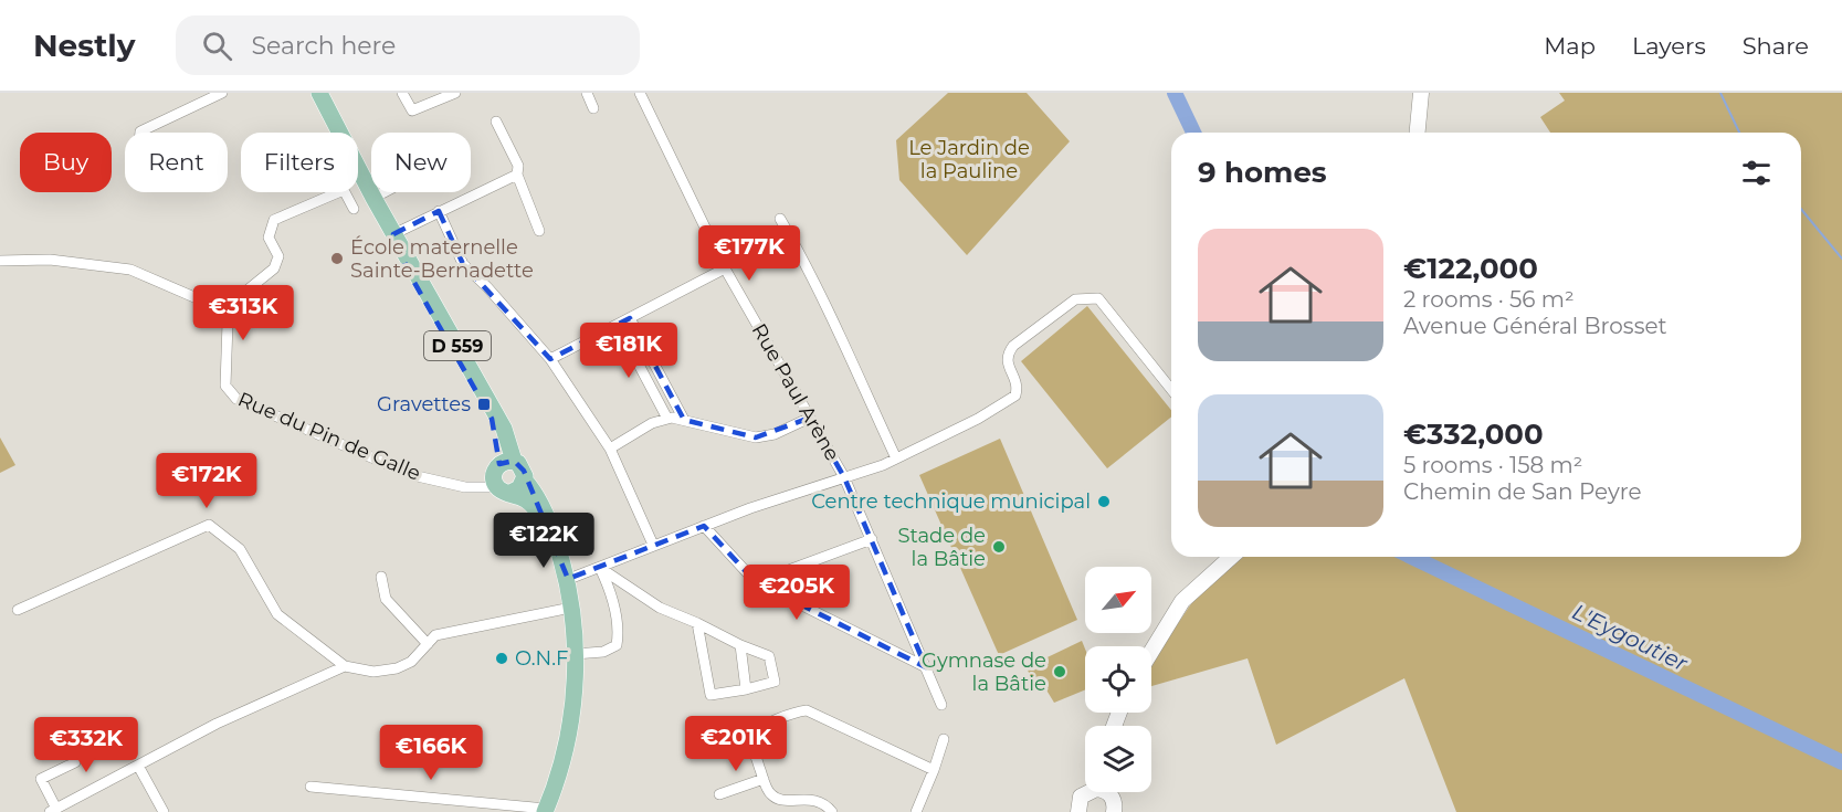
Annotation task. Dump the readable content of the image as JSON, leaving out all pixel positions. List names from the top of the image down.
{
  "streets": {
    "main road": ["D 559"],
    "street": ["Rue Paul Arène", "Rue du Pin de Galle"]
  },
  "crossings": [
    ["D 559", "Rue du Pin de Galle"]
  ],
  "water": ["L'Eygoutier"],
  "parks": ["Le Jardin de la Pauline"],
  "places": {
    "other": [
      "École maternelle Sainte-Bernadette",
      "Centre technique municipal",
      "Stade de la Bâtie",
      "O.N.F",
      "Gymnase de la Bâtie"
    ],
    "transit": ["Gravettes"]
  },
  "north": "top right",
  "page": {
    "header": "Nestly",
    "search": "Search here",
    "nav": ["Map", "Layers", "Share"],
    "chip": [
      "Buy",
      "Rent",
      "Filters",
      "New"
    ],
    "heading": "9 homes",
    "list": [
      {
        "name": "€122,000",
        "note": "2 rooms · 56 m² · Avenue Général Brosset"
      },
      {
        "name": "€332,000",
        "note": "5 rooms · 158 m² · Chemin de San Peyre"
      }
    ],
    "price": [
      "€177K",
      "€313K",
      "€181K",
      "€172K",
      "€122K",
      "€205K",
      "€201K",
      "€332K",
      "€166K"
    ]
  }
}
